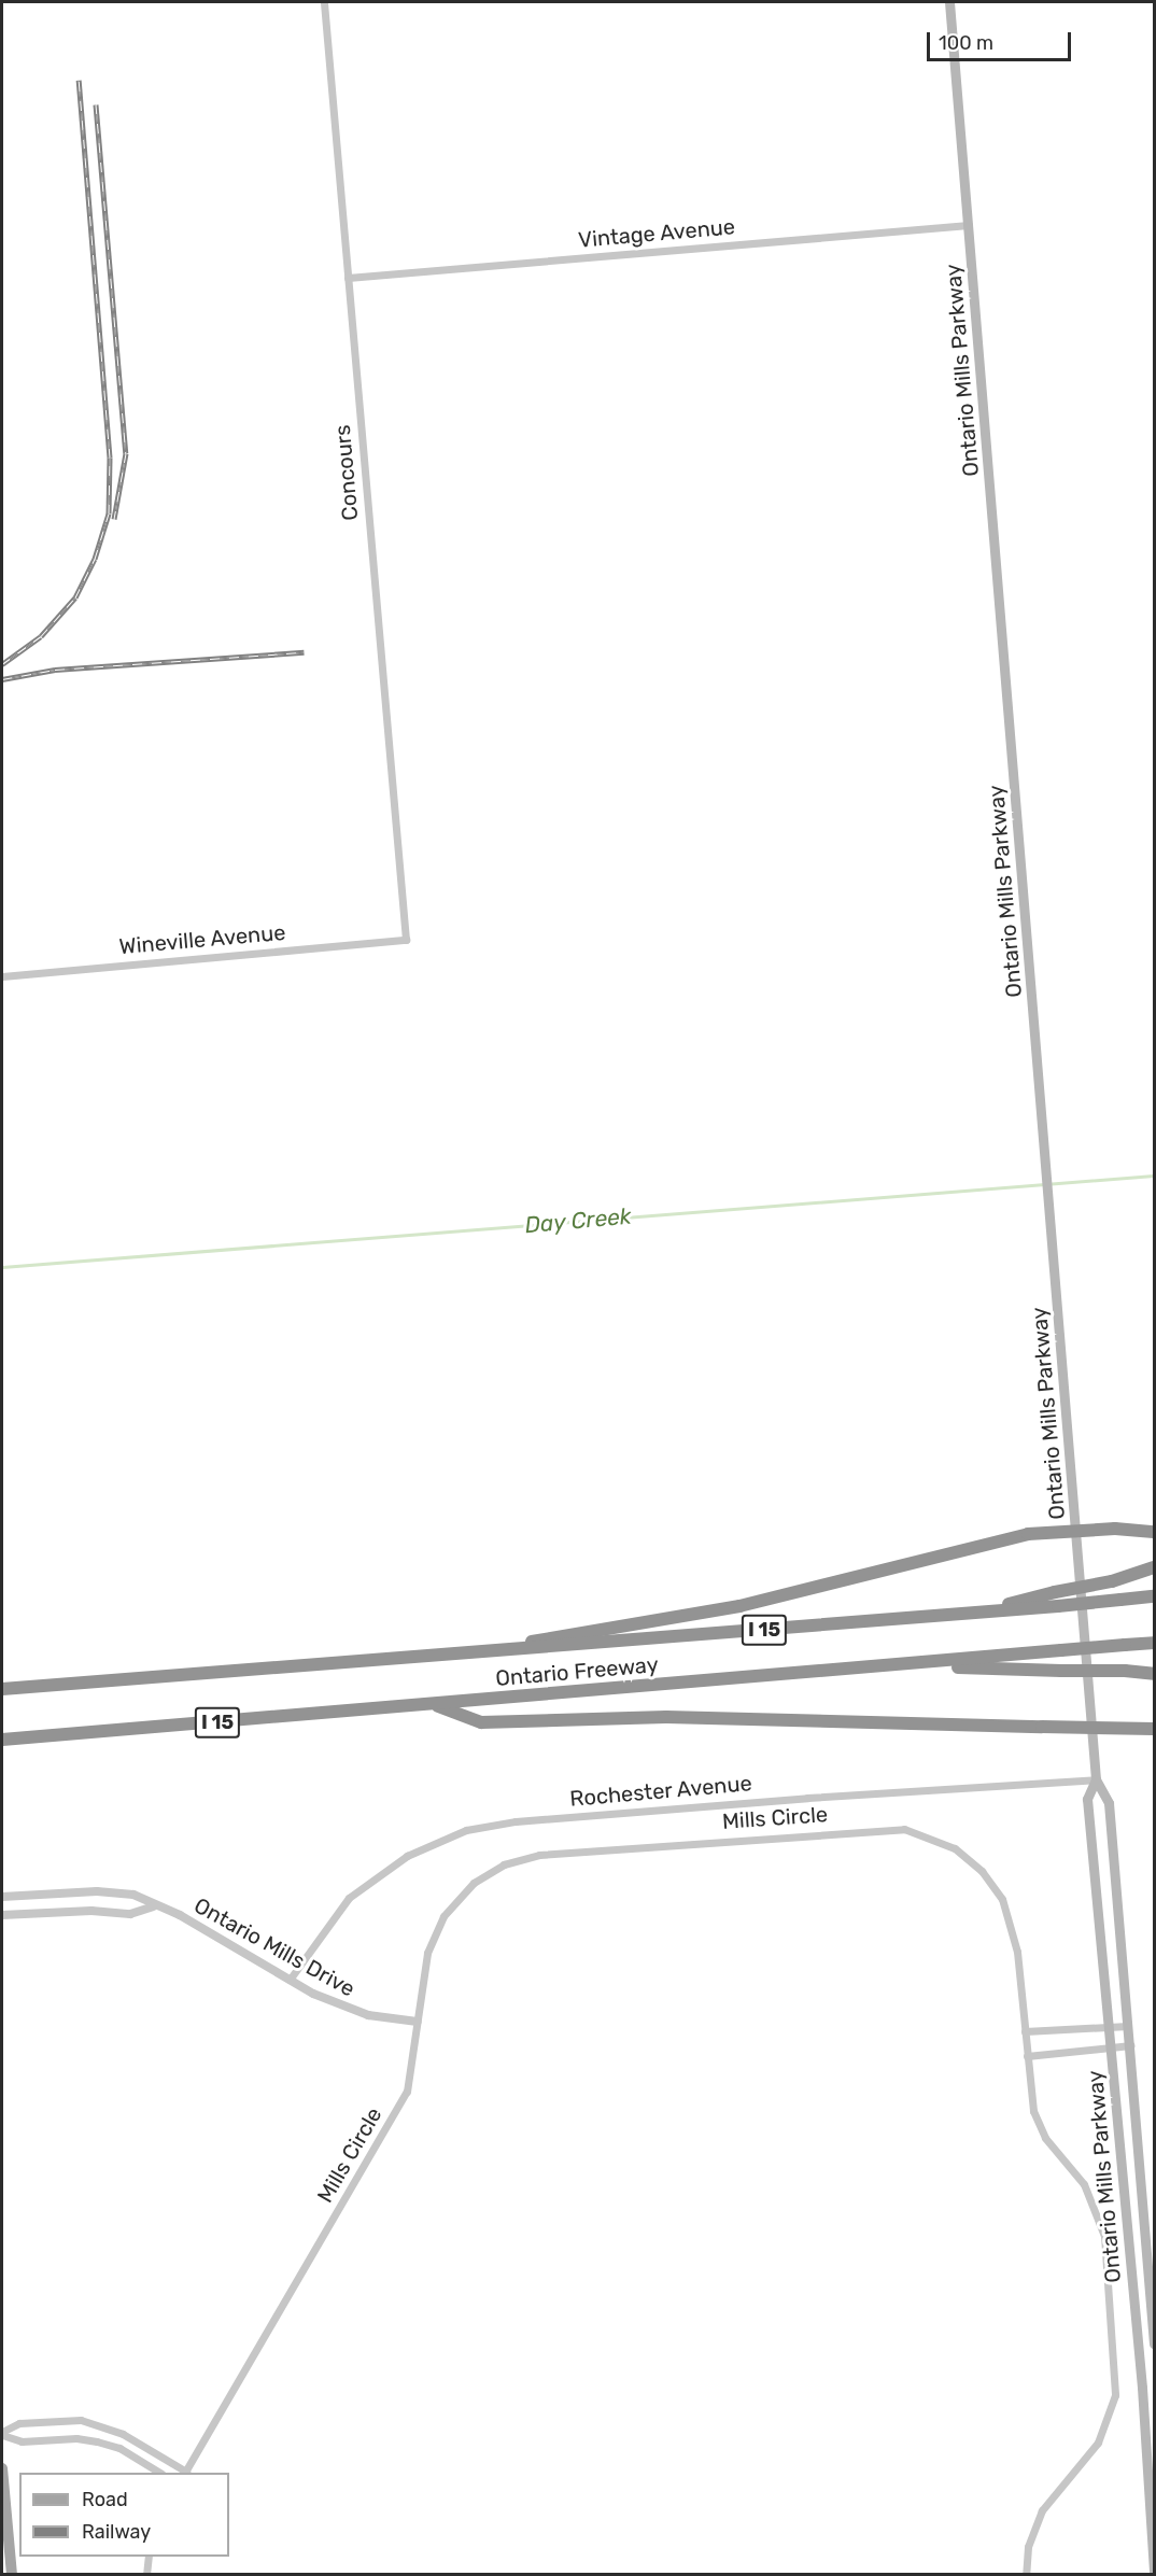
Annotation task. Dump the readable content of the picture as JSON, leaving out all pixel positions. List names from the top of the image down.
{
  "streets": {
    "highway": ["I 15", "Ontario Freeway"],
    "main road": ["Ontario Mills Parkway"],
    "street": [
      "Vintage Avenue",
      "Concours",
      "Wineville Avenue",
      "Rochester Avenue",
      "Mills Circle",
      "Ontario Mills Drive"
    ]
  },
  "crossings": [
    ["Vintage Avenue", "Ontario Mills Parkway"],
    ["Vintage Avenue", "Concours"],
    ["Ontario Mills Parkway", "Rochester Avenue"],
    ["Concours", "Wineville Avenue"],
    ["Rochester Avenue", "Ontario Mills Drive"],
    ["Mills Circle", "Ontario Mills Drive"]
  ],
  "water": ["Day Creek"],
  "legend": ["Road", "Railway"],
  "scale_bar": "100 m"
}
